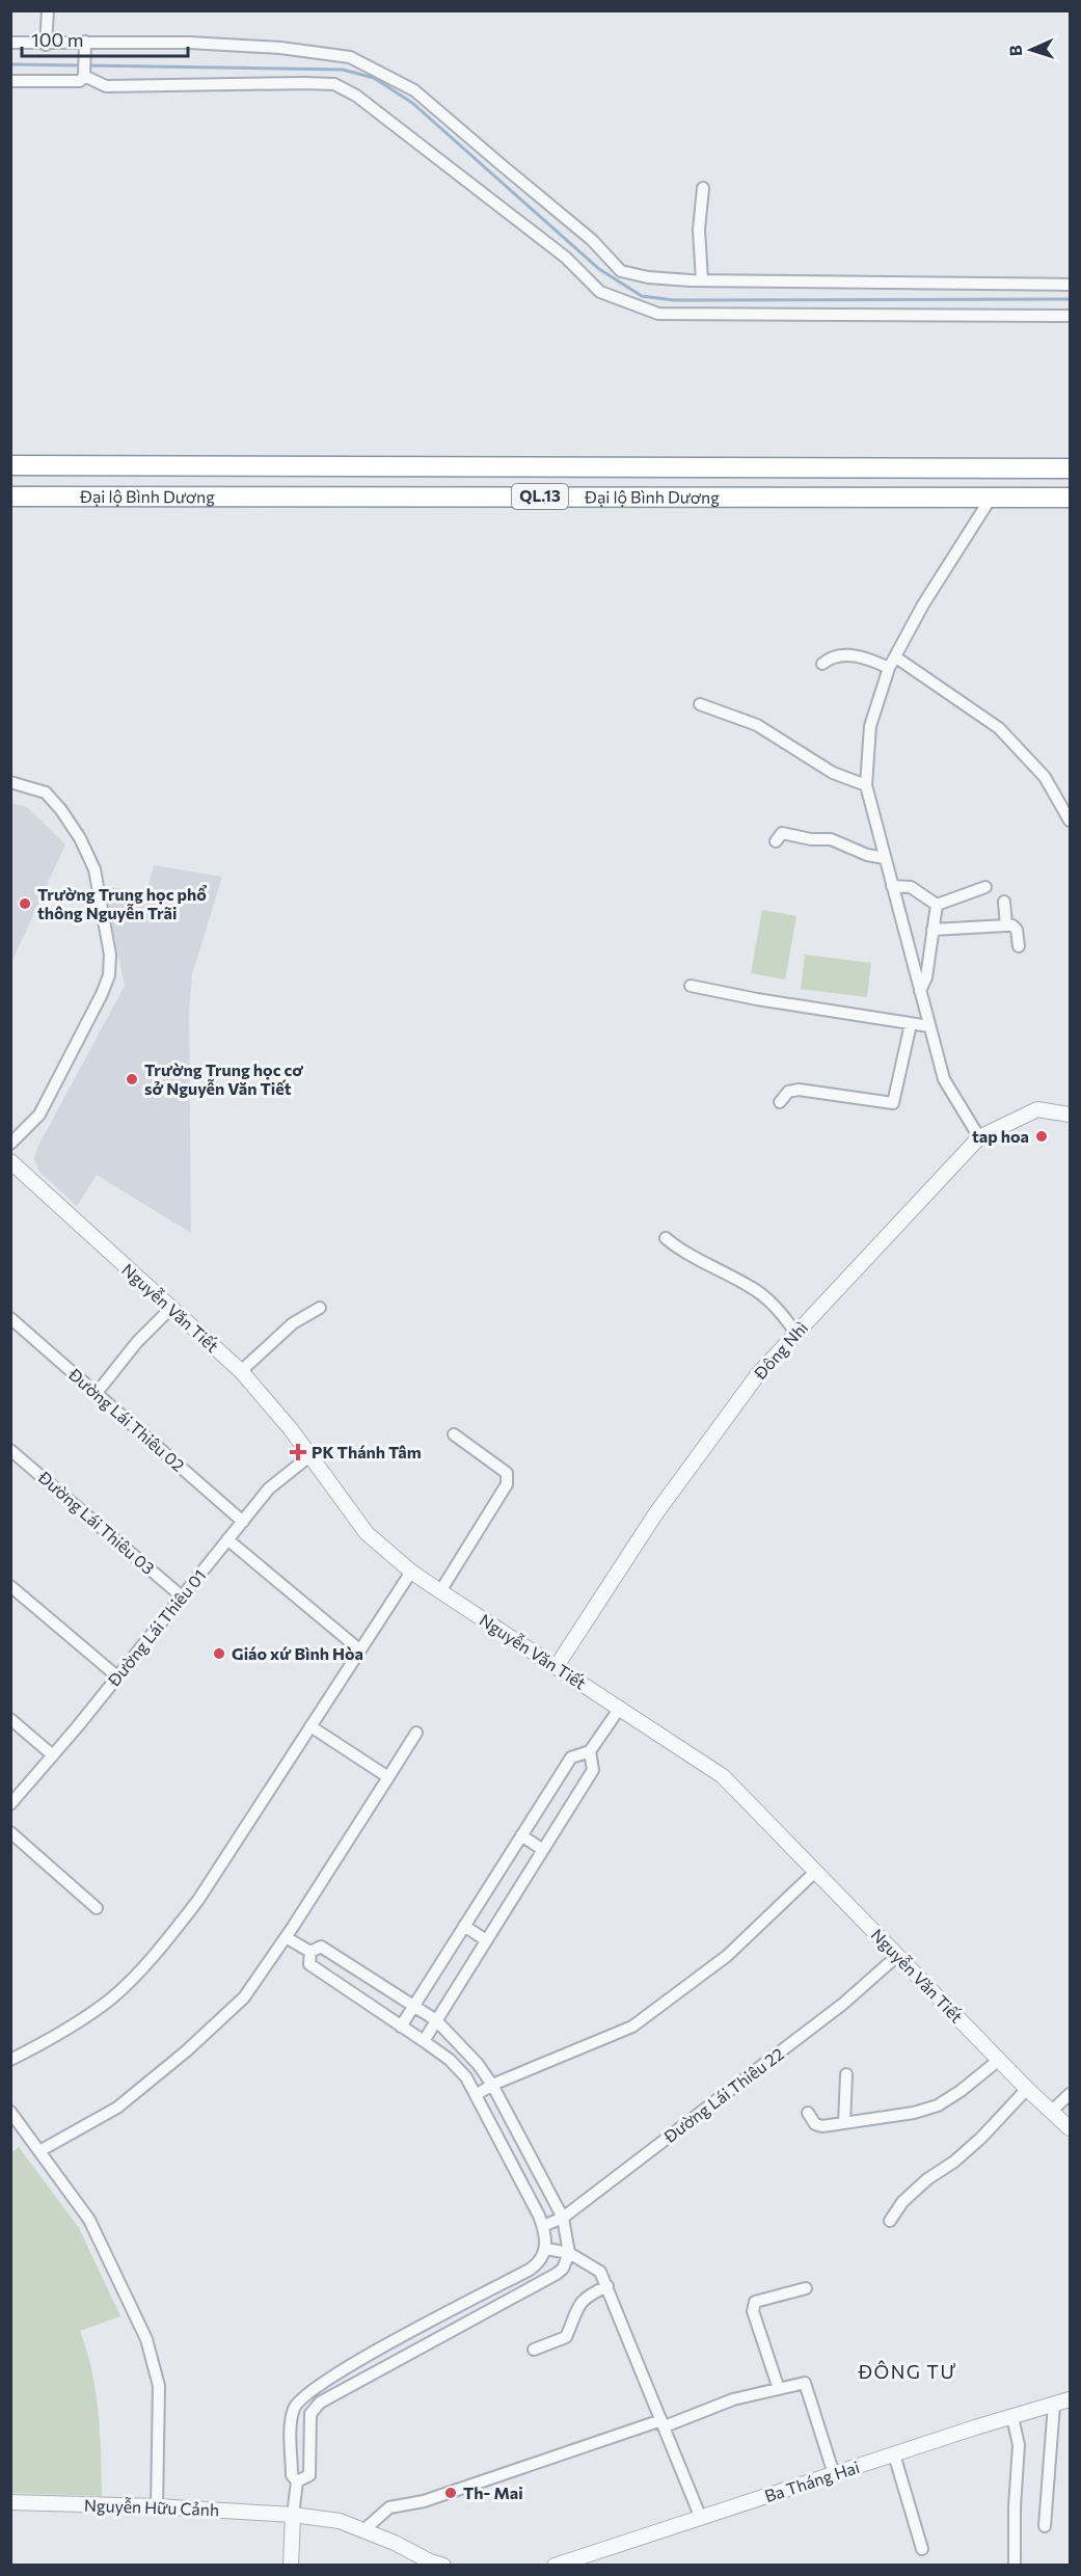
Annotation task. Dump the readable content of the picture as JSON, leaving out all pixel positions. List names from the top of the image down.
{
  "streets": {
    "highway": ["QL.13", "Đại lộ Bình Dương"],
    "street": [
      "Nguyễn Văn Tiết",
      "Đông Nhì",
      "Đường Lái Thiêu 02",
      "Đường Lái Thiêu 03",
      "Đường Lái Thiêu 01",
      "Đường Lái Thiêu 22",
      "Ba Tháng Hai",
      "Nguyễn Hữu Cảnh"
    ]
  },
  "crossings": [
    ["Nguyễn Văn Tiết", "Đông Nhì"],
    ["Nguyễn Văn Tiết", "Đường Lái Thiêu 01"],
    ["Nguyễn Văn Tiết", "Đường Lái Thiêu 22"],
    ["Đường Lái Thiêu 02", "Đường Lái Thiêu 01"],
    ["Đường Lái Thiêu 03", "Đường Lái Thiêu 01"]
  ],
  "districts": ["ĐÔNG TƯ"],
  "places": {
    "other": [
      "Trường Trung học phổ thông Nguyễn Trãi",
      "Trường Trung học cơ sở Nguyễn Văn Tiết",
      "tap hoa",
      "Giáo xứ Bình Hòa",
      "Th- Mai"
    ],
    "health": ["PK Thánh Tâm"]
  },
  "scale_bar": "100 m",
  "north": "left"
}
